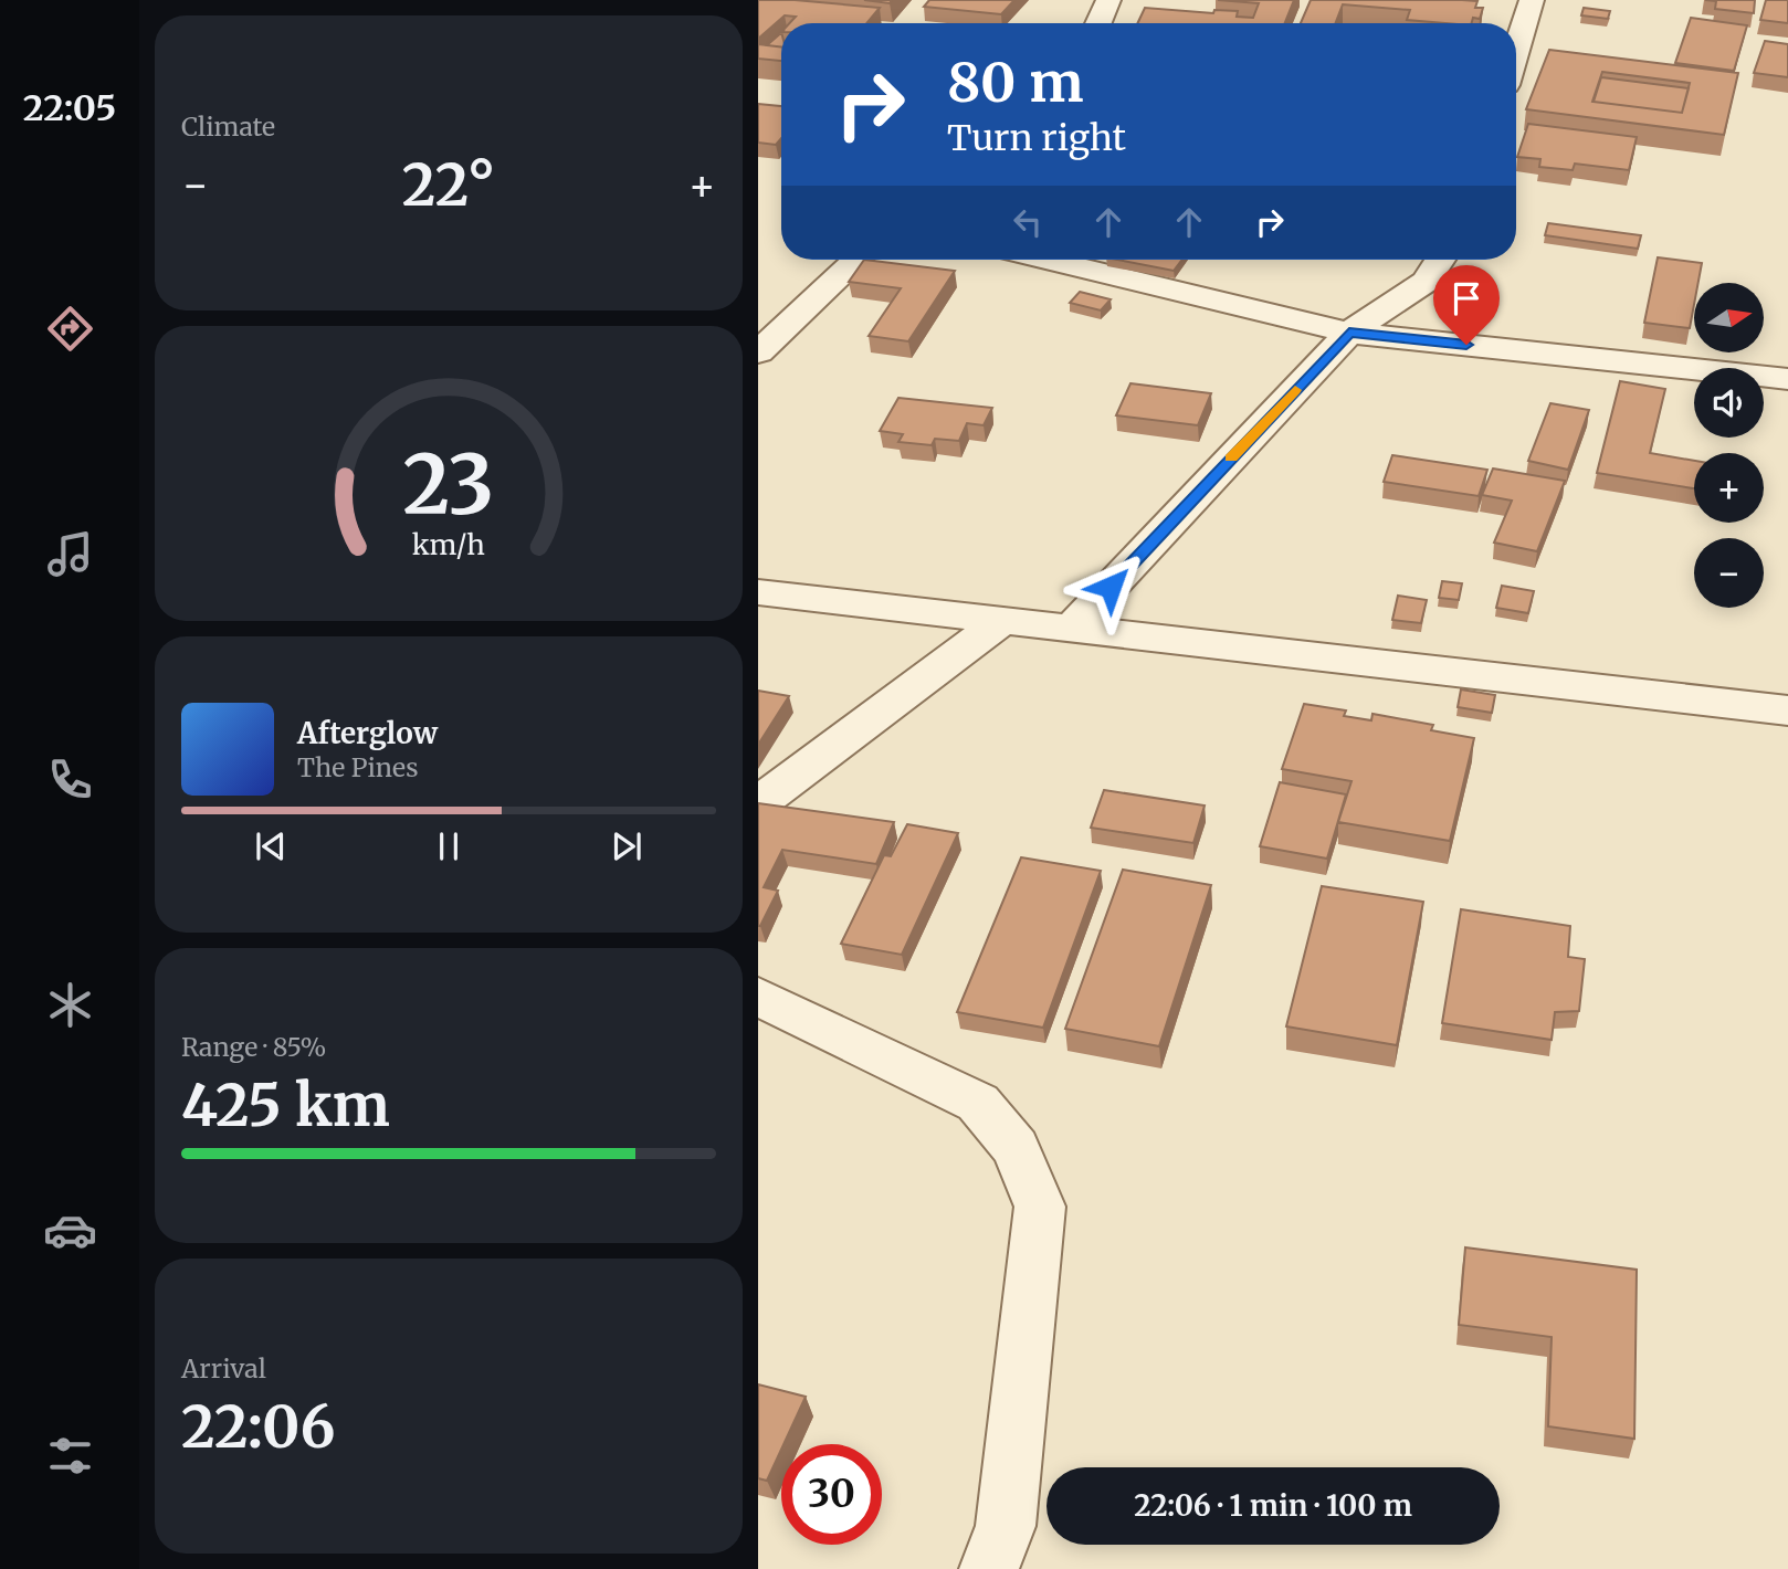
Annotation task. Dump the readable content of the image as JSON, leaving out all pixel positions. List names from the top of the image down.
{
  "north": "right",
  "page": {
    "tabs": "22:05",
    "tile": [
      "Climate",
      ["Range · 85%", "425 km"],
      ["Arrival", "22:06"]
    ],
    "turn": ["80 m", "Turn right"],
    "heat": ["−", "22°", "+"],
    "map_buttons": ["+", "−"],
    "song": ["Afterglow", "The Pines"],
    "limit": "30",
    "trip": "22:06 · 1 min · 100 m",
    "gauge": ["23", "km/h"]
  }
}
